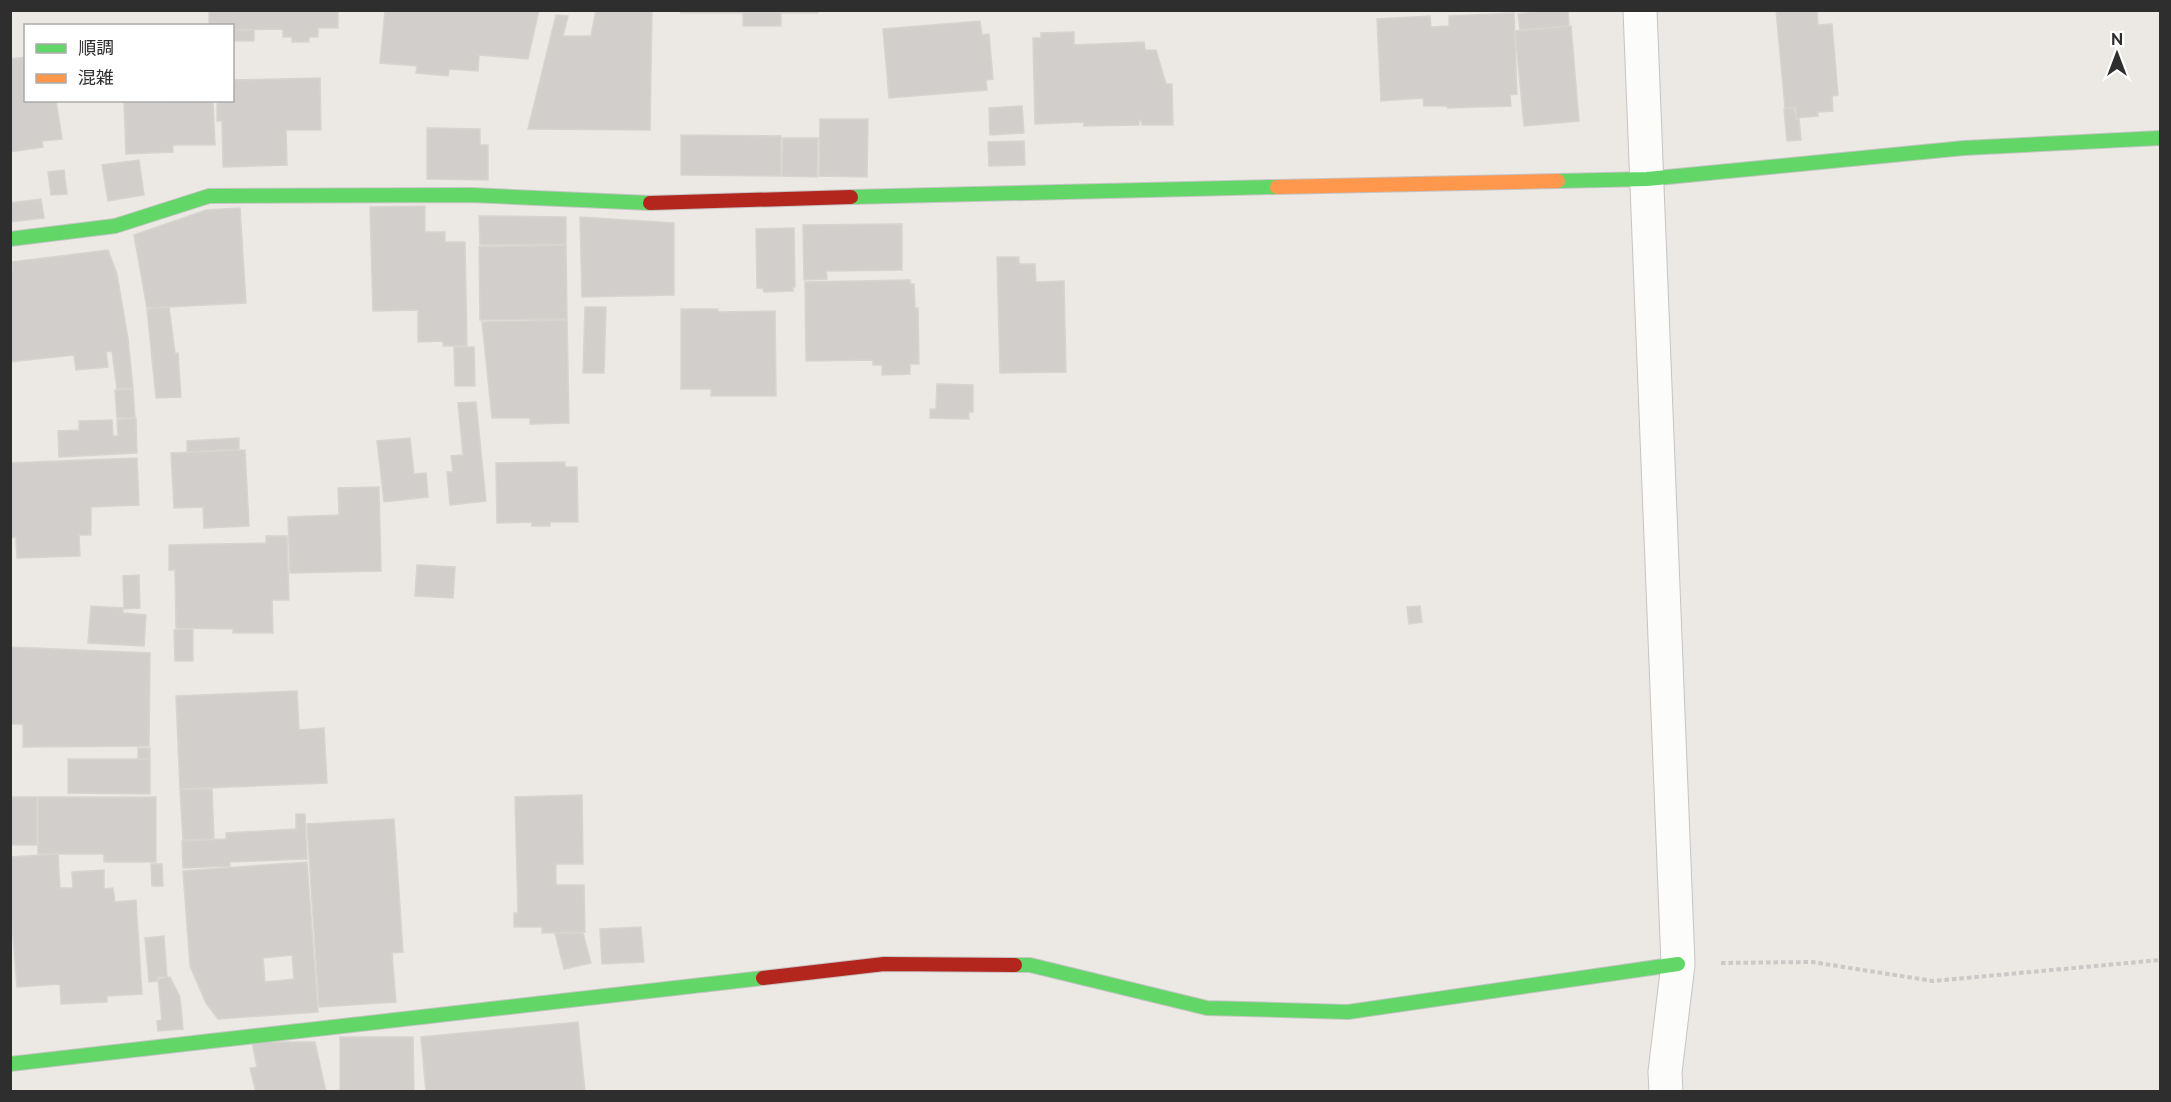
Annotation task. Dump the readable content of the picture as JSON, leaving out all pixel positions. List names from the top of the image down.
{
  "legend": ["順調", "混雑"],
  "north": "top"
}
